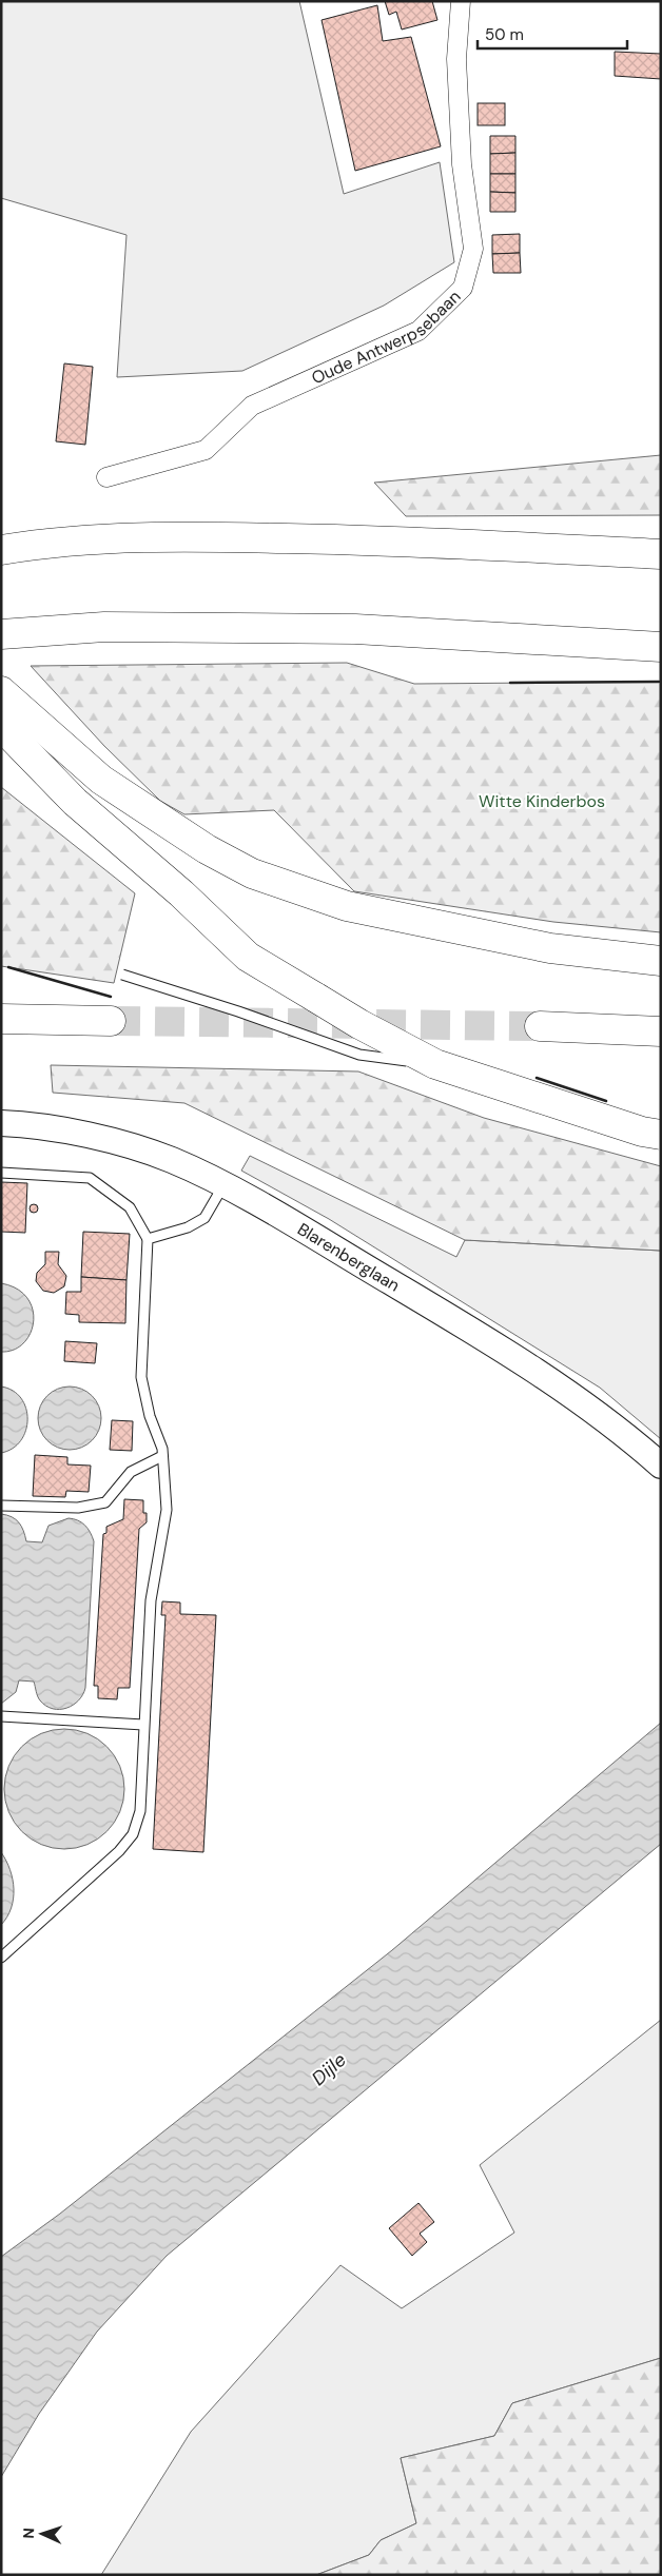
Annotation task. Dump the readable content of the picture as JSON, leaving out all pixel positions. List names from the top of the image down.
{
  "streets": {
    "street": ["Oude Antwerpsebaan", "Blarenberglaan"]
  },
  "water": ["Dijle"],
  "parks": ["Witte Kinderbos"],
  "scale_bar": "50 m",
  "north": "left"
}
